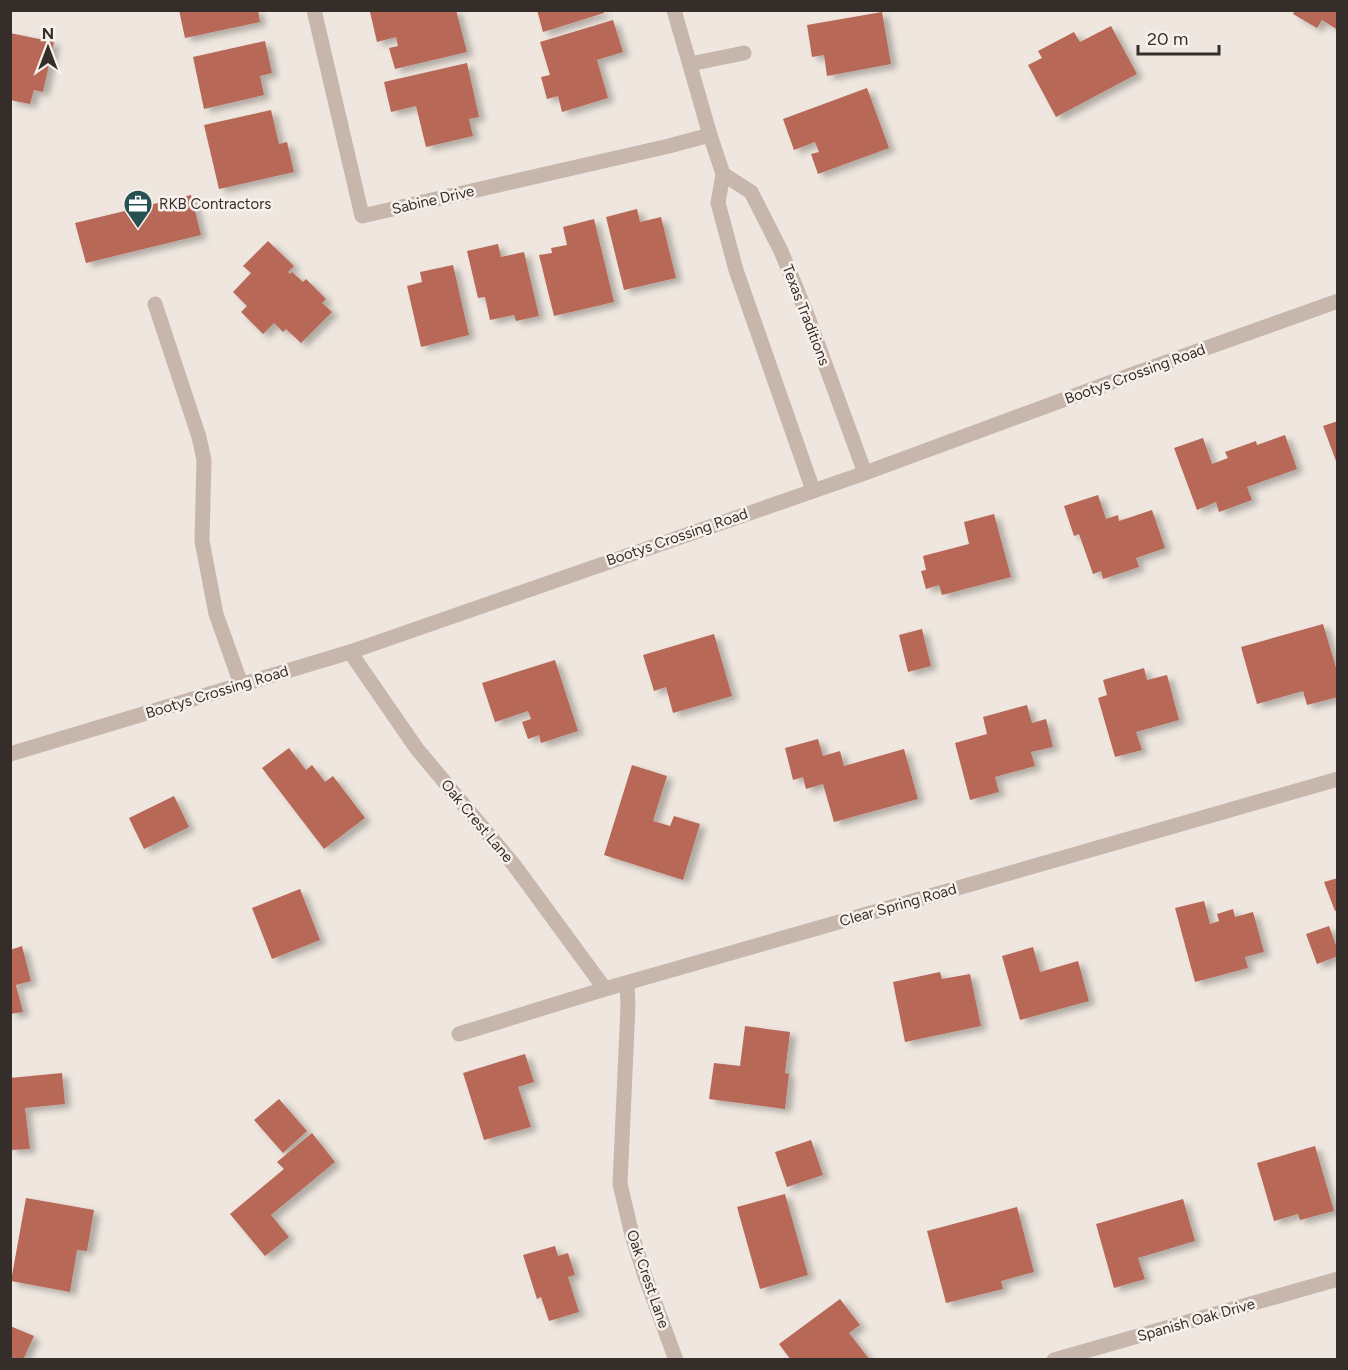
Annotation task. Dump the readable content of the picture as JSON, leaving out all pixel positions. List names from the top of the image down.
{
  "streets": {
    "street": [
      "Sabine Drive",
      "Texas Traditions",
      "Bootys Crossing Road",
      "Oak Crest Lane",
      "Clear Spring Road",
      "Spanish Oak Drive"
    ]
  },
  "crossings": [
    ["Texas Traditions", "Bootys Crossing Road"],
    ["Bootys Crossing Road", "Oak Crest Lane"],
    ["Oak Crest Lane", "Clear Spring Road"]
  ],
  "places": {
    "office": ["RKB Contractors"]
  },
  "scale_bar": "20 m",
  "north": "top"
}
